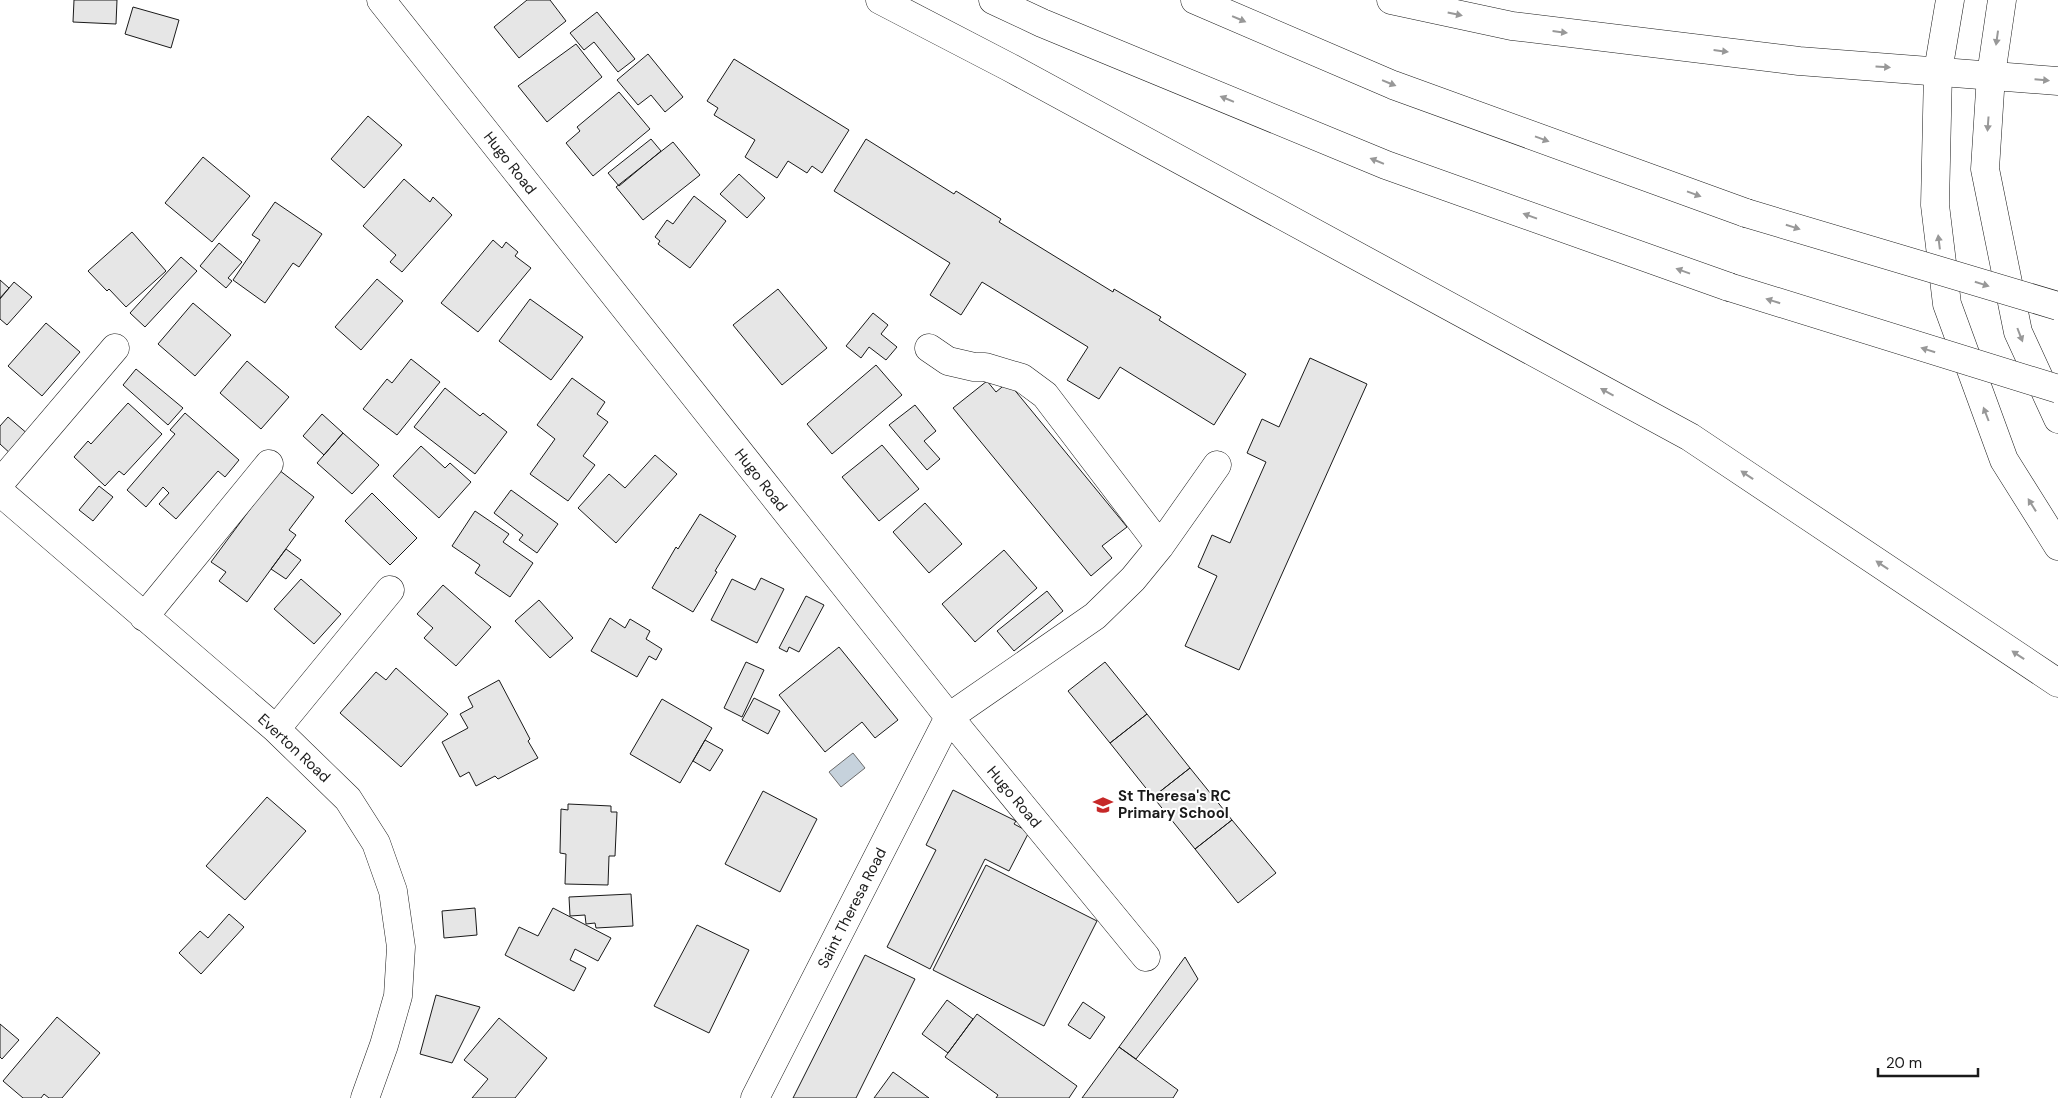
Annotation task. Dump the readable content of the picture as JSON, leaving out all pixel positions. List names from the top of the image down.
{
  "streets": {
    "main road": ["Hugo Road", "Everton Road", "Saint Theresa Road"]
  },
  "crossings": [
    ["Hugo Road", "Saint Theresa Road"]
  ],
  "places": {
    "school or university": ["St Theresa's RC Primary School"]
  },
  "scale_bar": "20 m"
}
